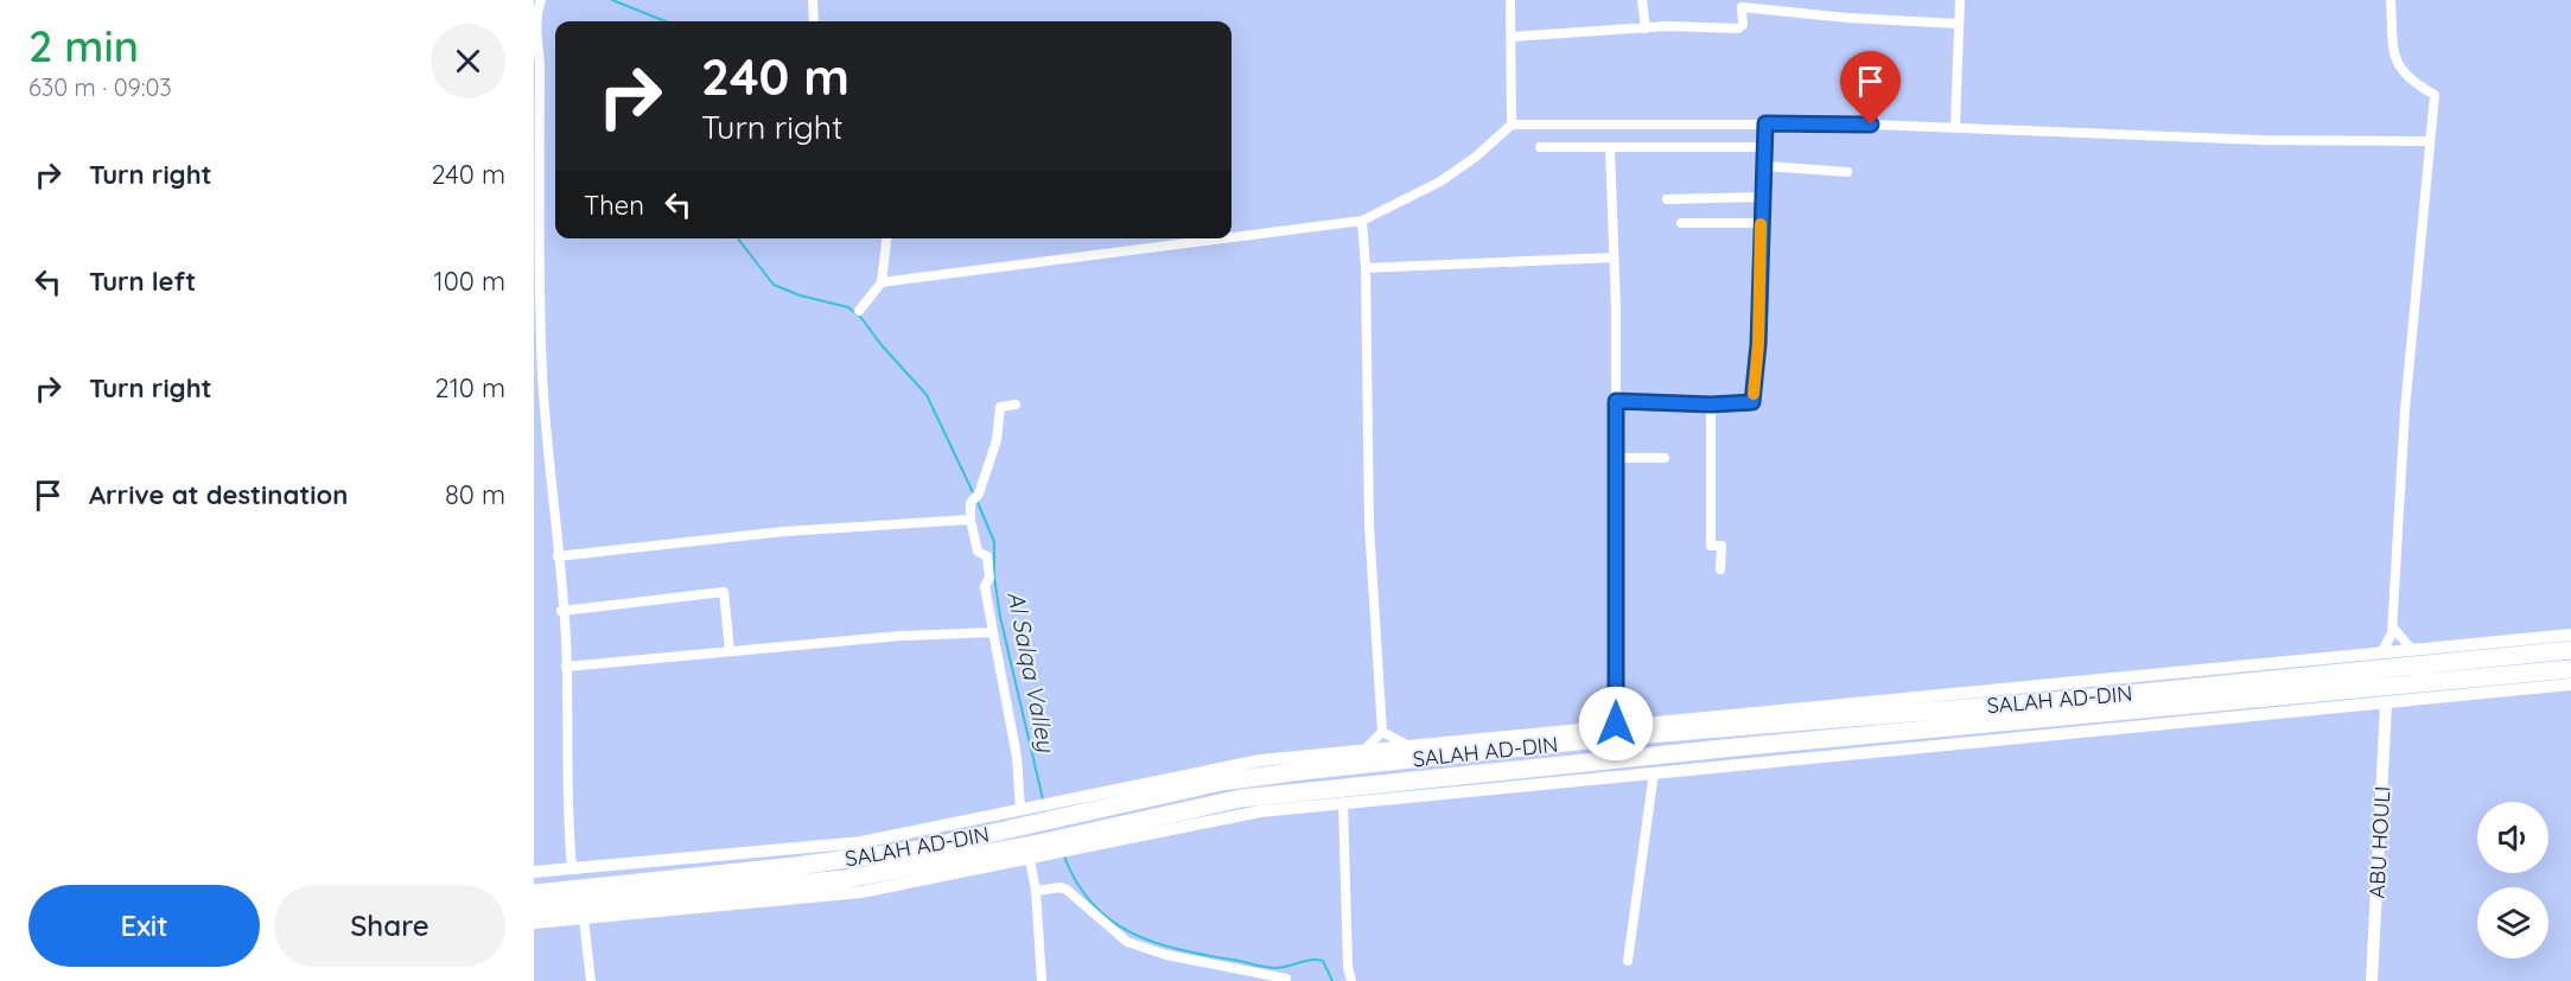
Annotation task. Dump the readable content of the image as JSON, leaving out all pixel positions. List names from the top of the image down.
{
  "streets": {
    "highway": ["SALAH AD-DIN"],
    "main road": ["ABU HOULI"]
  },
  "water": ["Al Salqa Valley"],
  "page": {
    "heading": ["2 min", "630 m · 09:03"],
    "turn": ["240 m", "Turn right"],
    "list": [
      {
        "name": "Turn right",
        "value": "240 m"
      },
      {
        "name": "Turn left",
        "value": "100 m"
      },
      {
        "name": "Turn right",
        "value": "210 m"
      },
      {
        "name": "Arrive at destination",
        "value": "80 m"
      }
    ],
    "then": "Then",
    "buttons": ["Exit", "Share"]
  }
}
